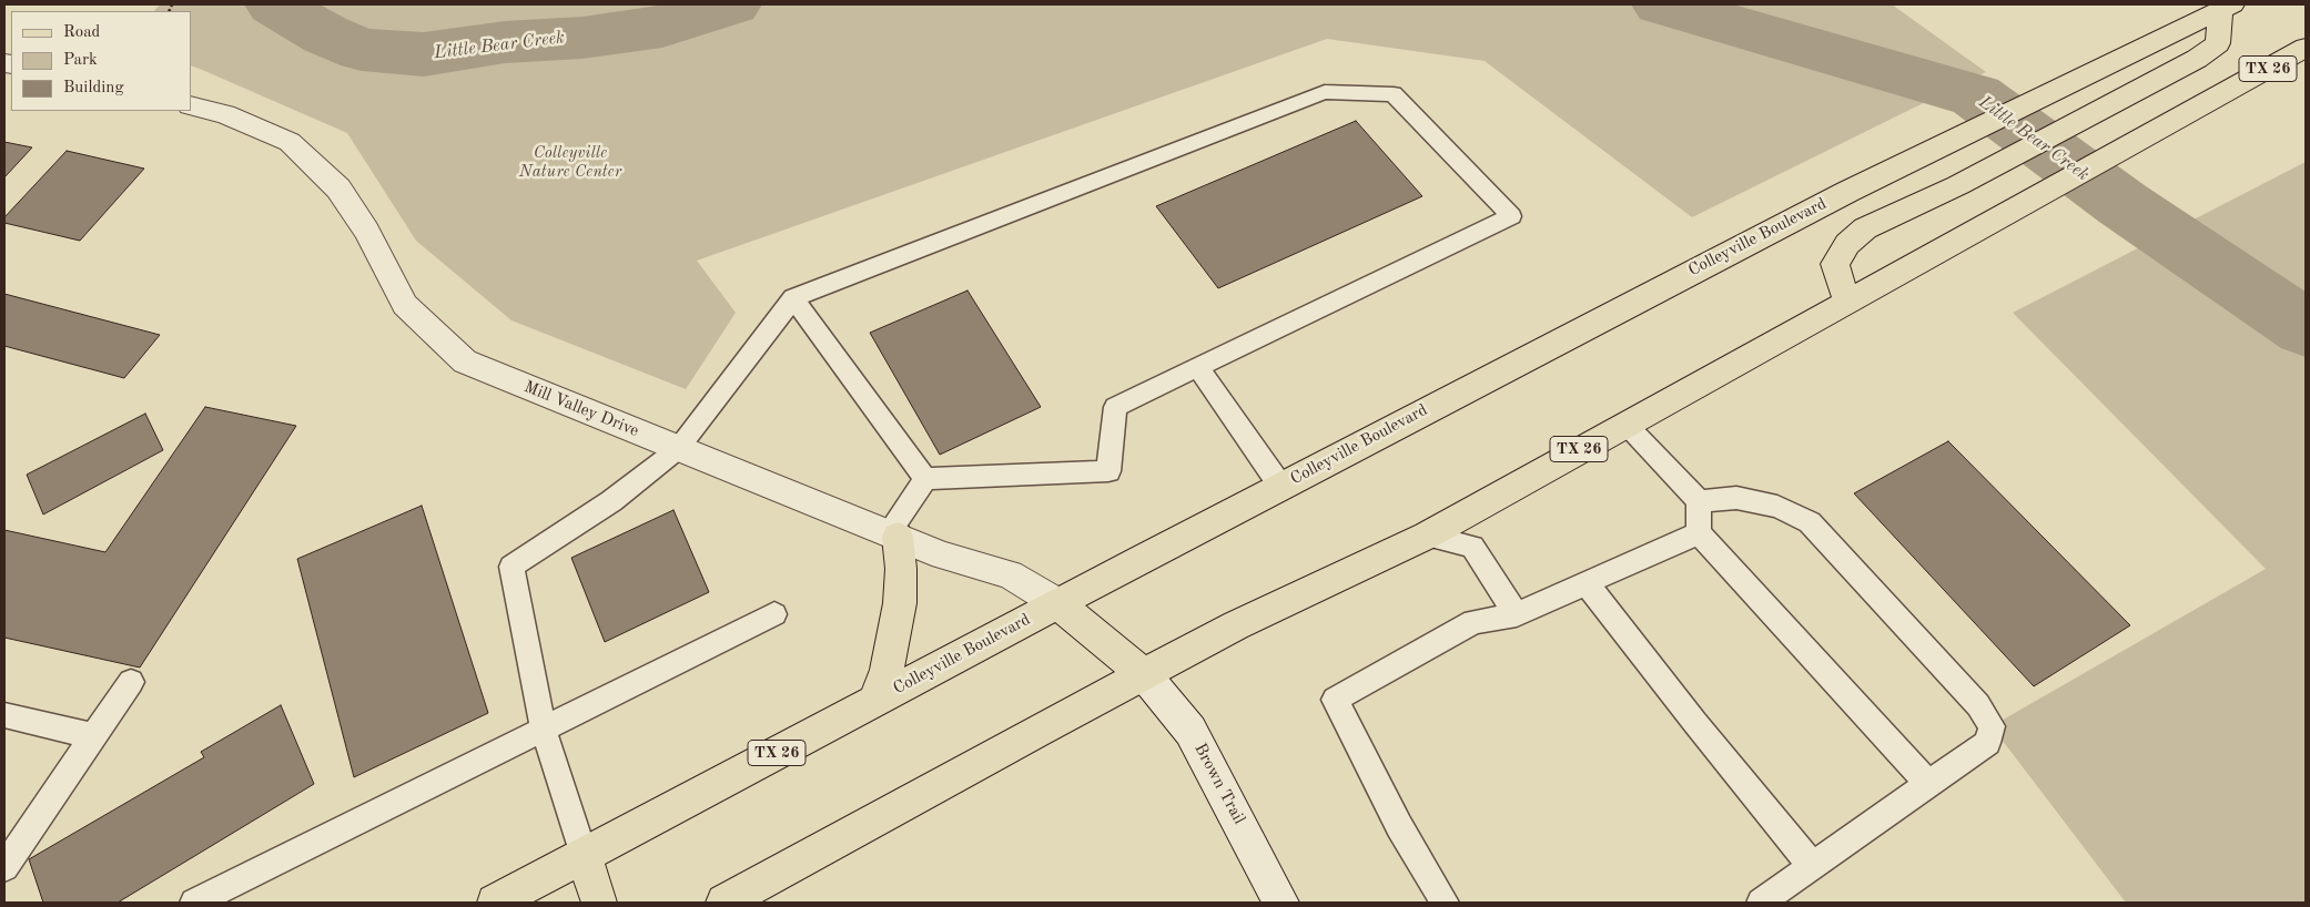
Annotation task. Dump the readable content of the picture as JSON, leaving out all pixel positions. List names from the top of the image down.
{
  "streets": {
    "main road": ["TX 26", "Colleyville Boulevard"],
    "street": ["Mill Valley Drive", "Brown Trail"]
  },
  "crossings": [
    ["TX 26", "Brown Trail"],
    ["Colleyville Boulevard", "Mill Valley Drive"]
  ],
  "water": ["Little Bear Creek"],
  "parks": ["Colleyville Nature Center"],
  "legend": ["Road", "Park", "Building"]
}
